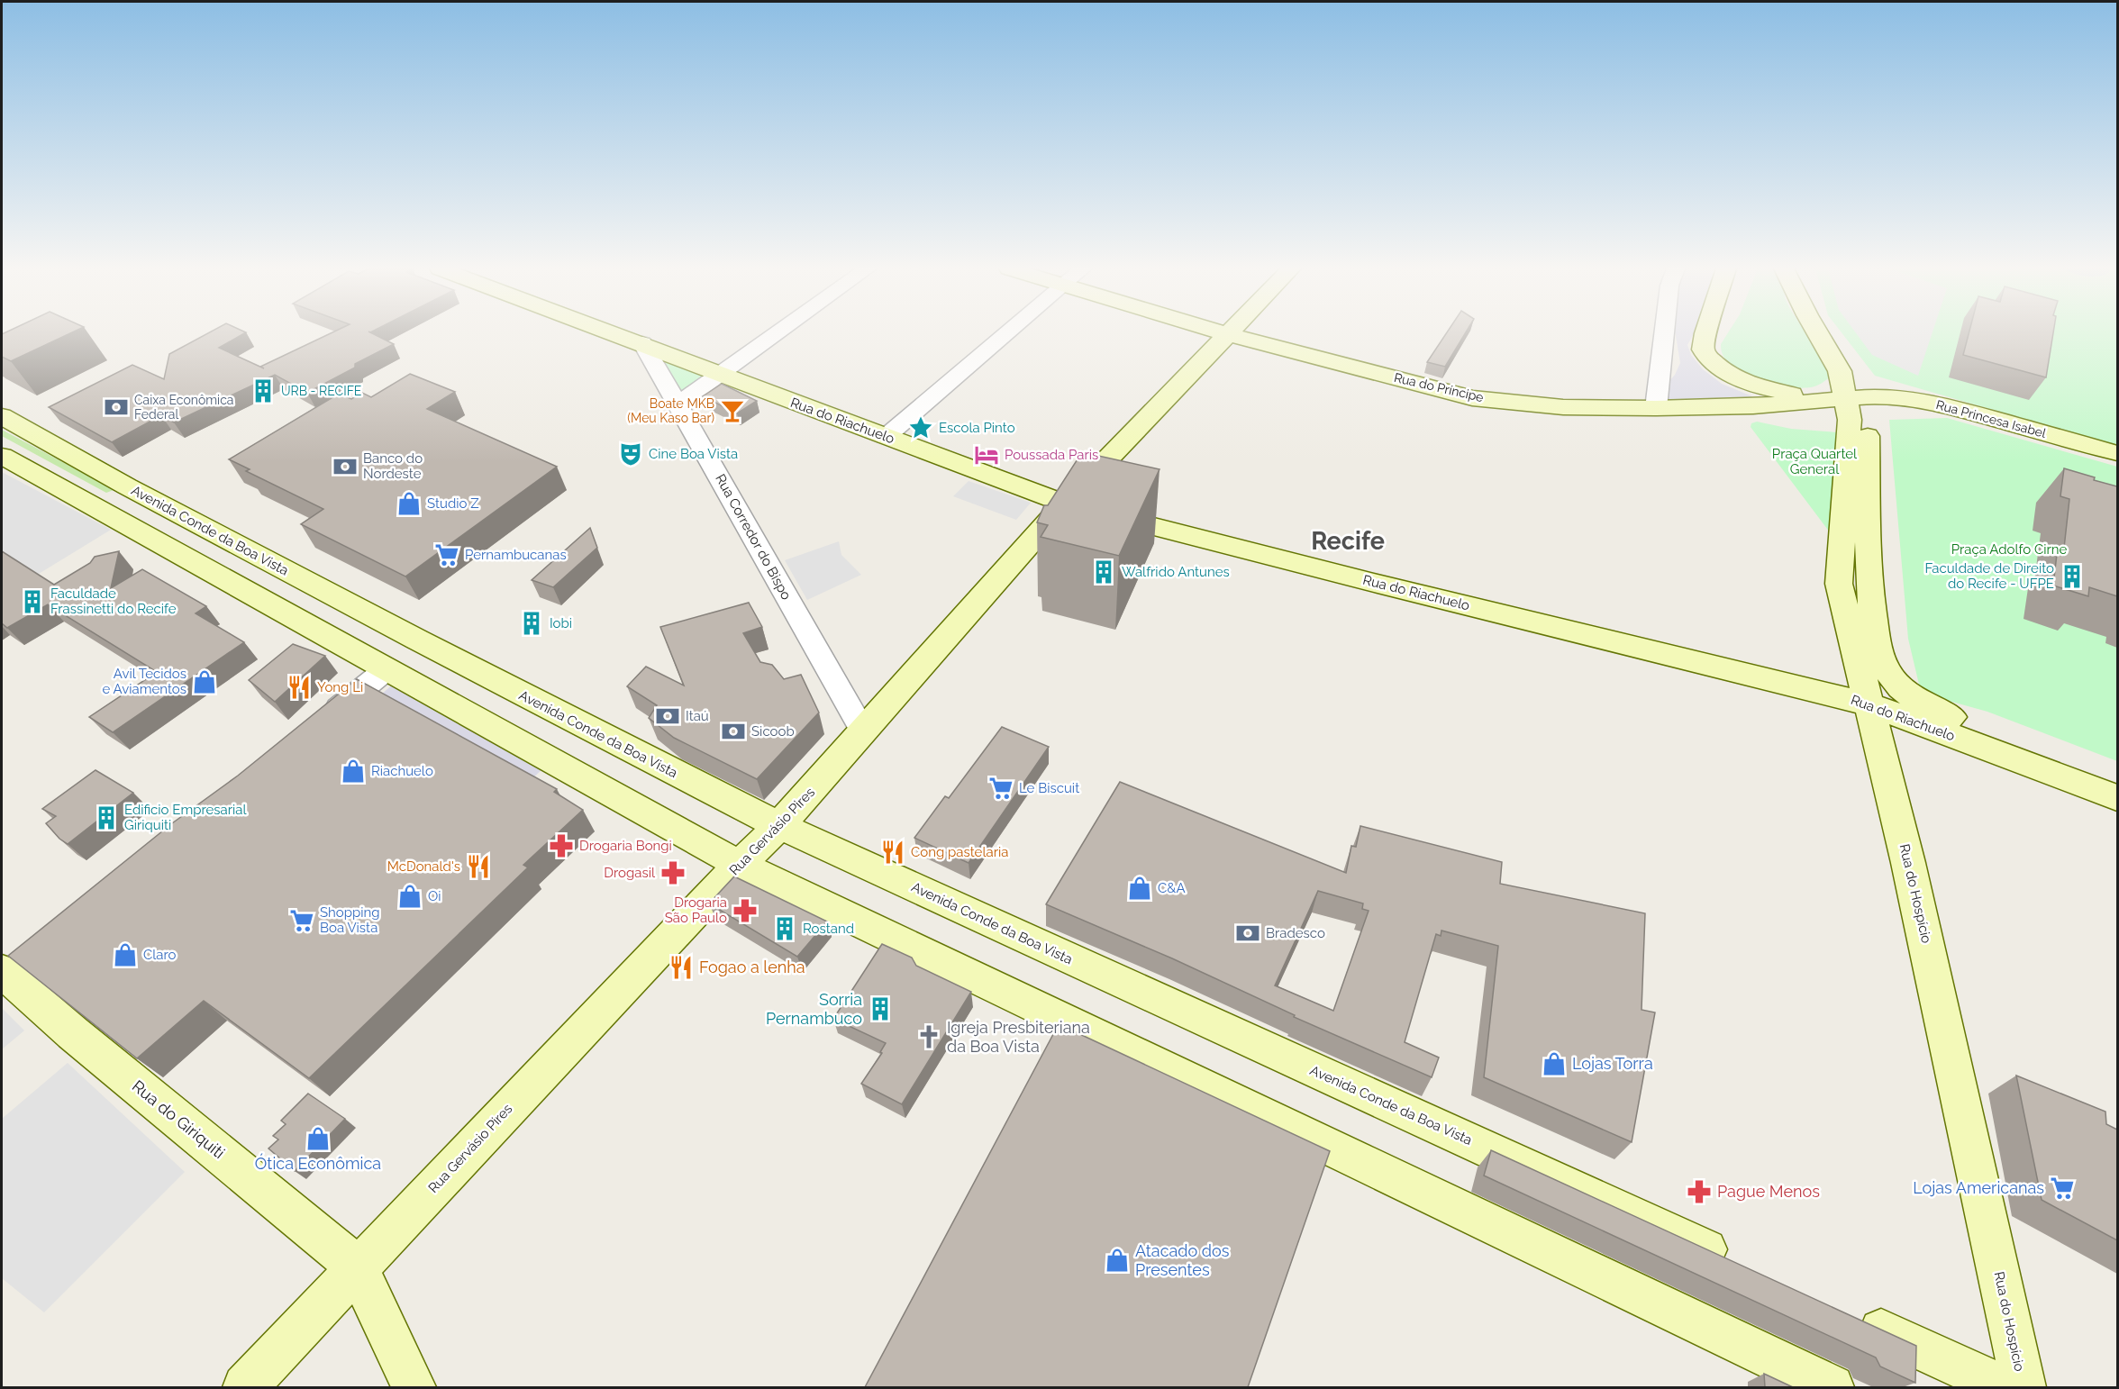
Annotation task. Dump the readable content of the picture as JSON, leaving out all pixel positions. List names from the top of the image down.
{
  "streets": {
    "main road": [
      "Rua do Príncipe",
      "Rua Princesa Isabel",
      "Rua do Riachuelo",
      "Avenida Conde da Boa Vista",
      "Rua Gervásio Pires",
      "Rua do Hospício",
      "Rua do Giriquiti"
    ],
    "street": ["Rua Corredor do Bispo"]
  },
  "crossings": [
    ["Rua do Príncipe", "Rua Princesa Isabel"],
    ["Rua do Príncipe", "Rua do Riachuelo"],
    ["Rua do Príncipe", "Rua Gervásio Pires"],
    ["Rua do Príncipe", "Rua do Hospício"],
    ["Rua Princesa Isabel", "Rua do Riachuelo"],
    ["Rua Princesa Isabel", "Rua do Hospício"],
    ["Rua do Riachuelo", "Rua Corredor do Bispo"],
    ["Rua do Riachuelo", "Rua Gervásio Pires"],
    ["Rua do Riachuelo", "Rua do Hospício"],
    ["Avenida Conde da Boa Vista", "Rua Gervásio Pires"],
    ["Rua Corredor do Bispo", "Rua Gervásio Pires"],
    ["Rua Gervásio Pires", "Rua do Giriquiti"]
  ],
  "districts": ["Recife"],
  "parks": ["Praça Quartel General", "Praça Adolfo Cirne"],
  "places": {
    "building": [
      "URB - RECIFE",
      "Walfrido Antunes",
      "Faculdade de Direito do Recife - UFPE",
      "Faculdade Frassinetti do Recife",
      "Iobi",
      "Edificio Empresarial Giriquiti",
      "Rostand",
      "Sorria Pernambuco"
    ],
    "bank": [
      "Caixa Econômica Federal",
      "Banco do Nordeste",
      "Itaú",
      "Sicoob",
      "Bradesco"
    ],
    "bar": ["Boate MKB (Meu Kaso Bar)"],
    "place": ["Escola Pinto"],
    "theatre": ["Cine Boa Vista"],
    "hotel": ["Poussada Paris"],
    "shop": [
      "Studio Z",
      "Avil Tecidos e Aviamentos",
      "Riachuelo",
      "C&A",
      "Oi",
      "Claro",
      "Lojas Torra",
      "Ótica Econômica",
      "Atacado dos Presentes"
    ],
    "supermarket": [
      "Pernambucanas",
      "Le Biscuit",
      "Shopping Boa Vista",
      "Lojas Americanas"
    ],
    "restaurant": [
      "Yong Li",
      "Cong pastelaria",
      "McDonald's",
      "Fogao a lenha"
    ],
    "pharmacy": [
      "Drogaria Bongi",
      "Drogasil",
      "Drogaria São Paulo",
      "Pague Menos"
    ],
    "church": ["Igreja Presbiteriana da Boa Vista"]
  }
}
